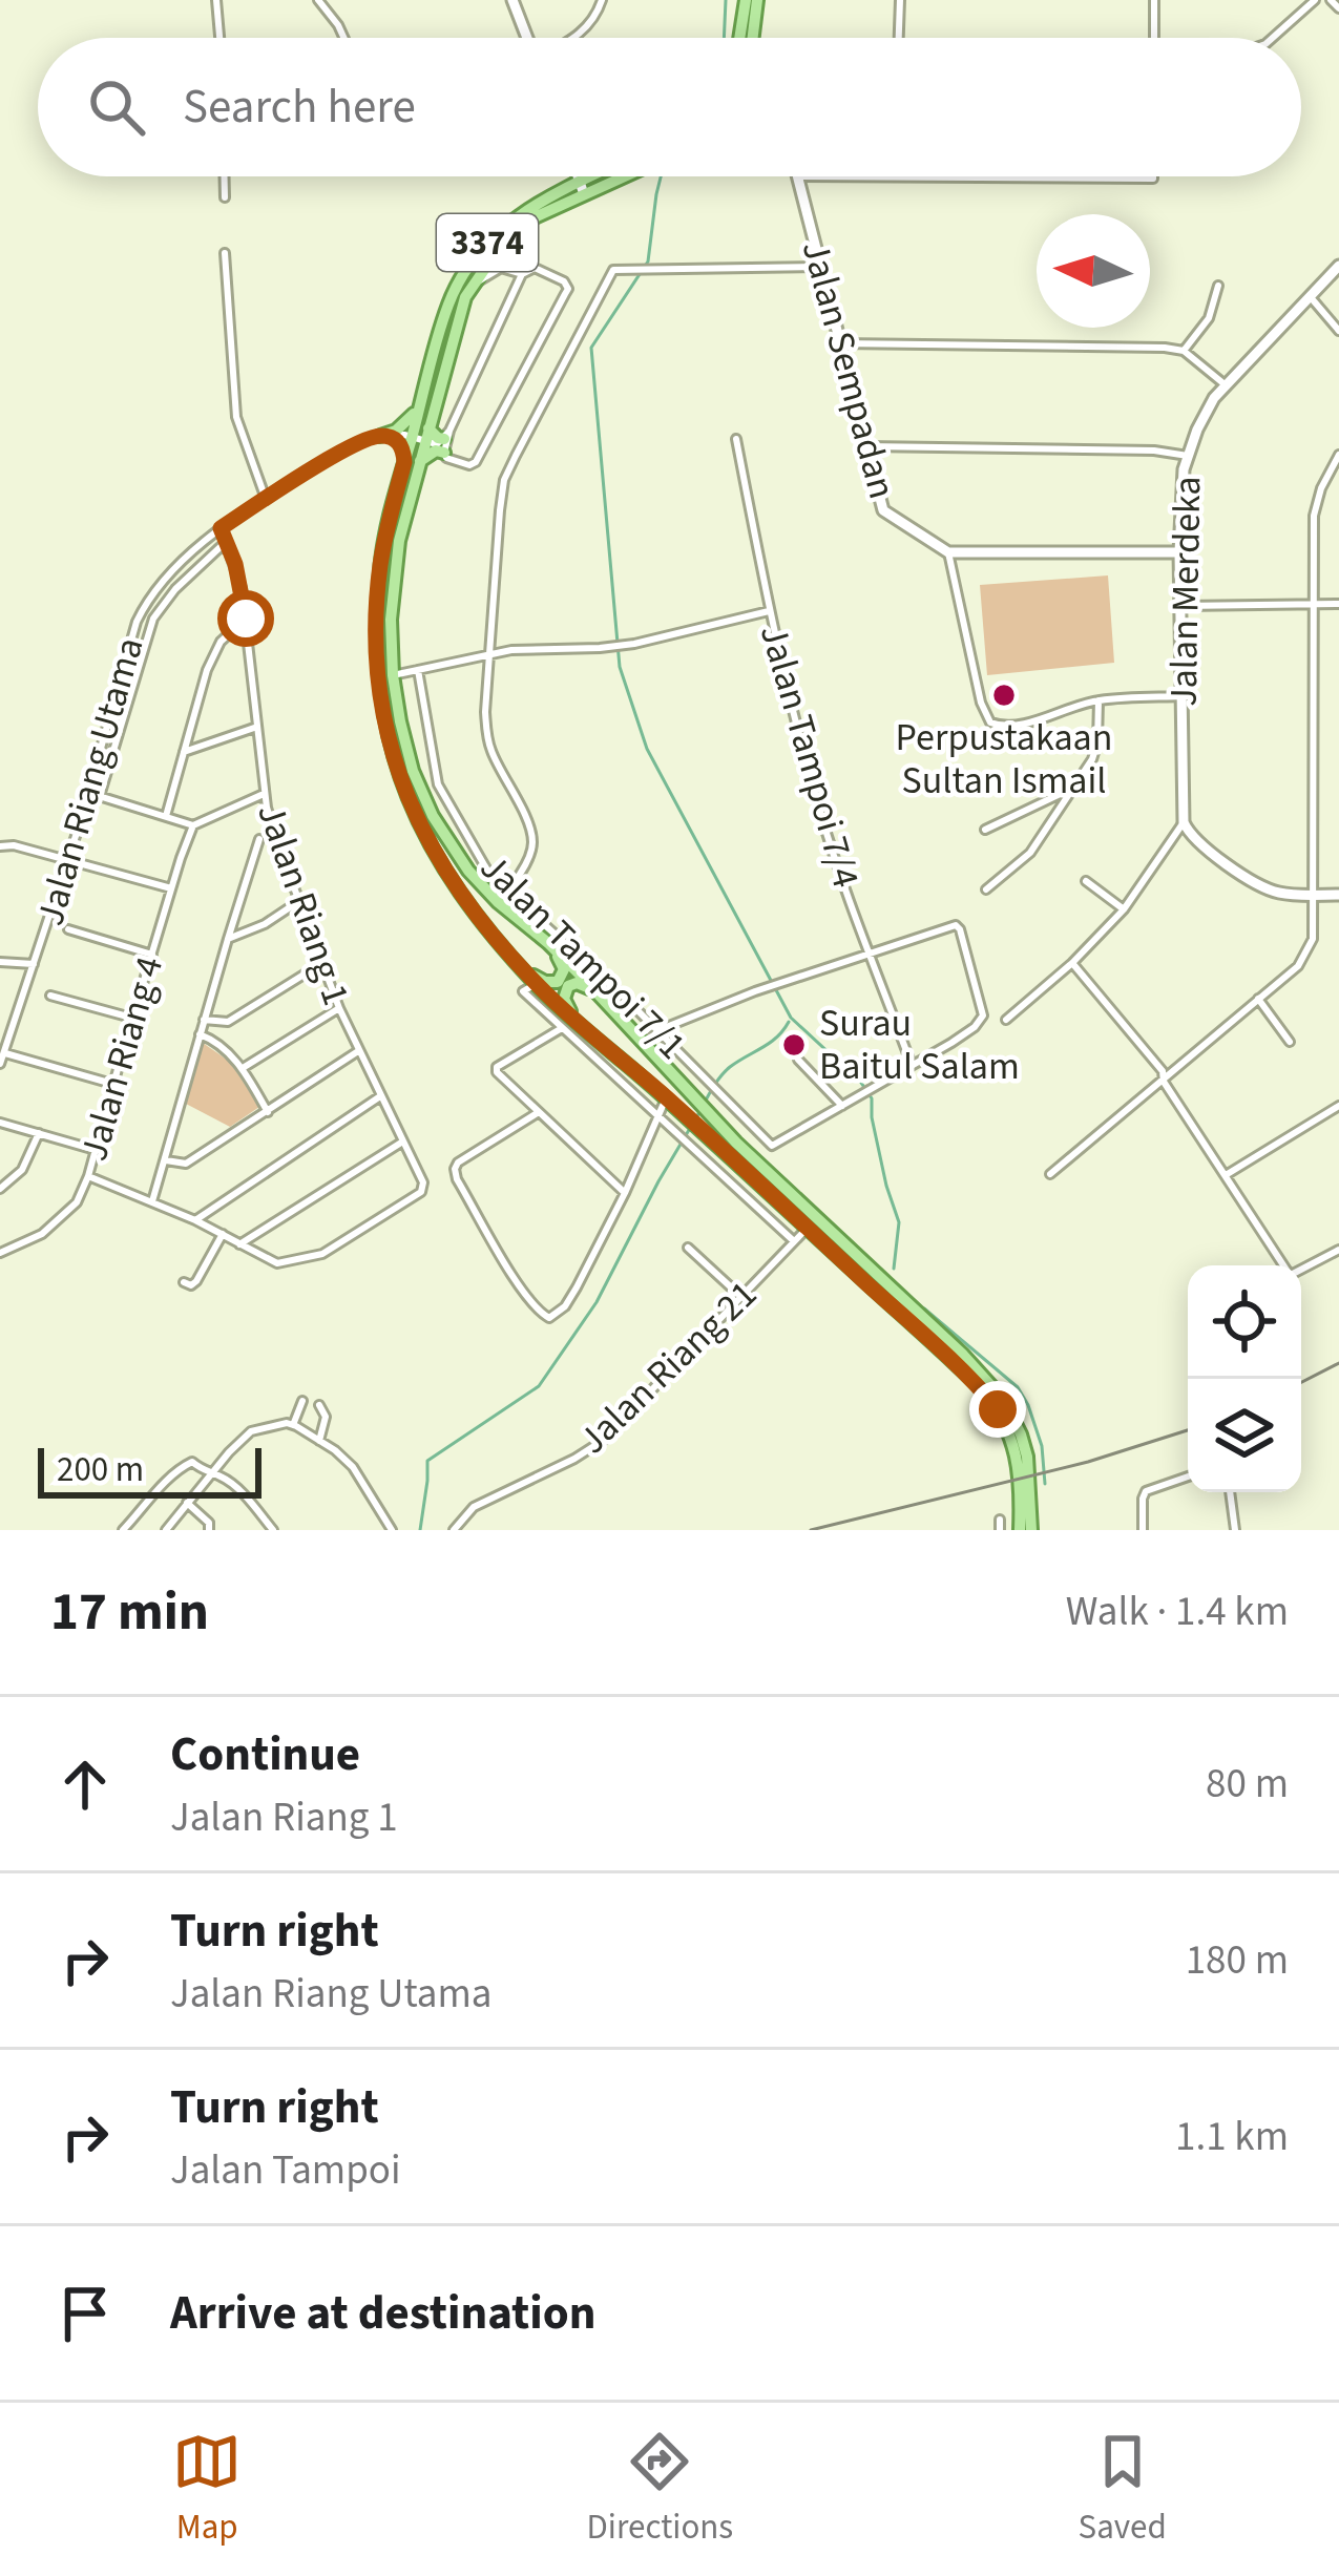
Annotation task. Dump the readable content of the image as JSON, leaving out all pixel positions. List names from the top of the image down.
{
  "streets": {
    "main road": ["3374"],
    "street": [
      "Jalan Sempadan",
      "Jalan Merdeka",
      "Jalan Tampoi 7/4",
      "Jalan Riang Utama",
      "Jalan Riang 1",
      "Jalan Tampoi 7/1",
      "Jalan Riang 4",
      "Jalan Riang 21"
    ]
  },
  "crossings": [
    ["3374", "Jalan Riang Utama"],
    ["3374", "Jalan Tampoi 7/1"],
    ["3374", "Jalan Riang 21"],
    ["Jalan Riang Utama", "Jalan Riang 1"]
  ],
  "places": ["Perpustakaan Sultan Ismail", "Surau Baitul Salam"],
  "scale_bar": "200 m",
  "north": "left",
  "page": {
    "search": "Search here",
    "scale": "200 m",
    "heading": ["17 min", "Walk · 1.4 km"],
    "list": [
      ["Continue", "Jalan Riang 1", "80 m"],
      ["Turn right", "Jalan Riang Utama", "180 m"],
      ["Turn right", "Jalan Tampoi", "1.1 km"],
      "Arrive at destination"
    ],
    "nav": ["Map", "Directions", "Saved"]
  }
}
